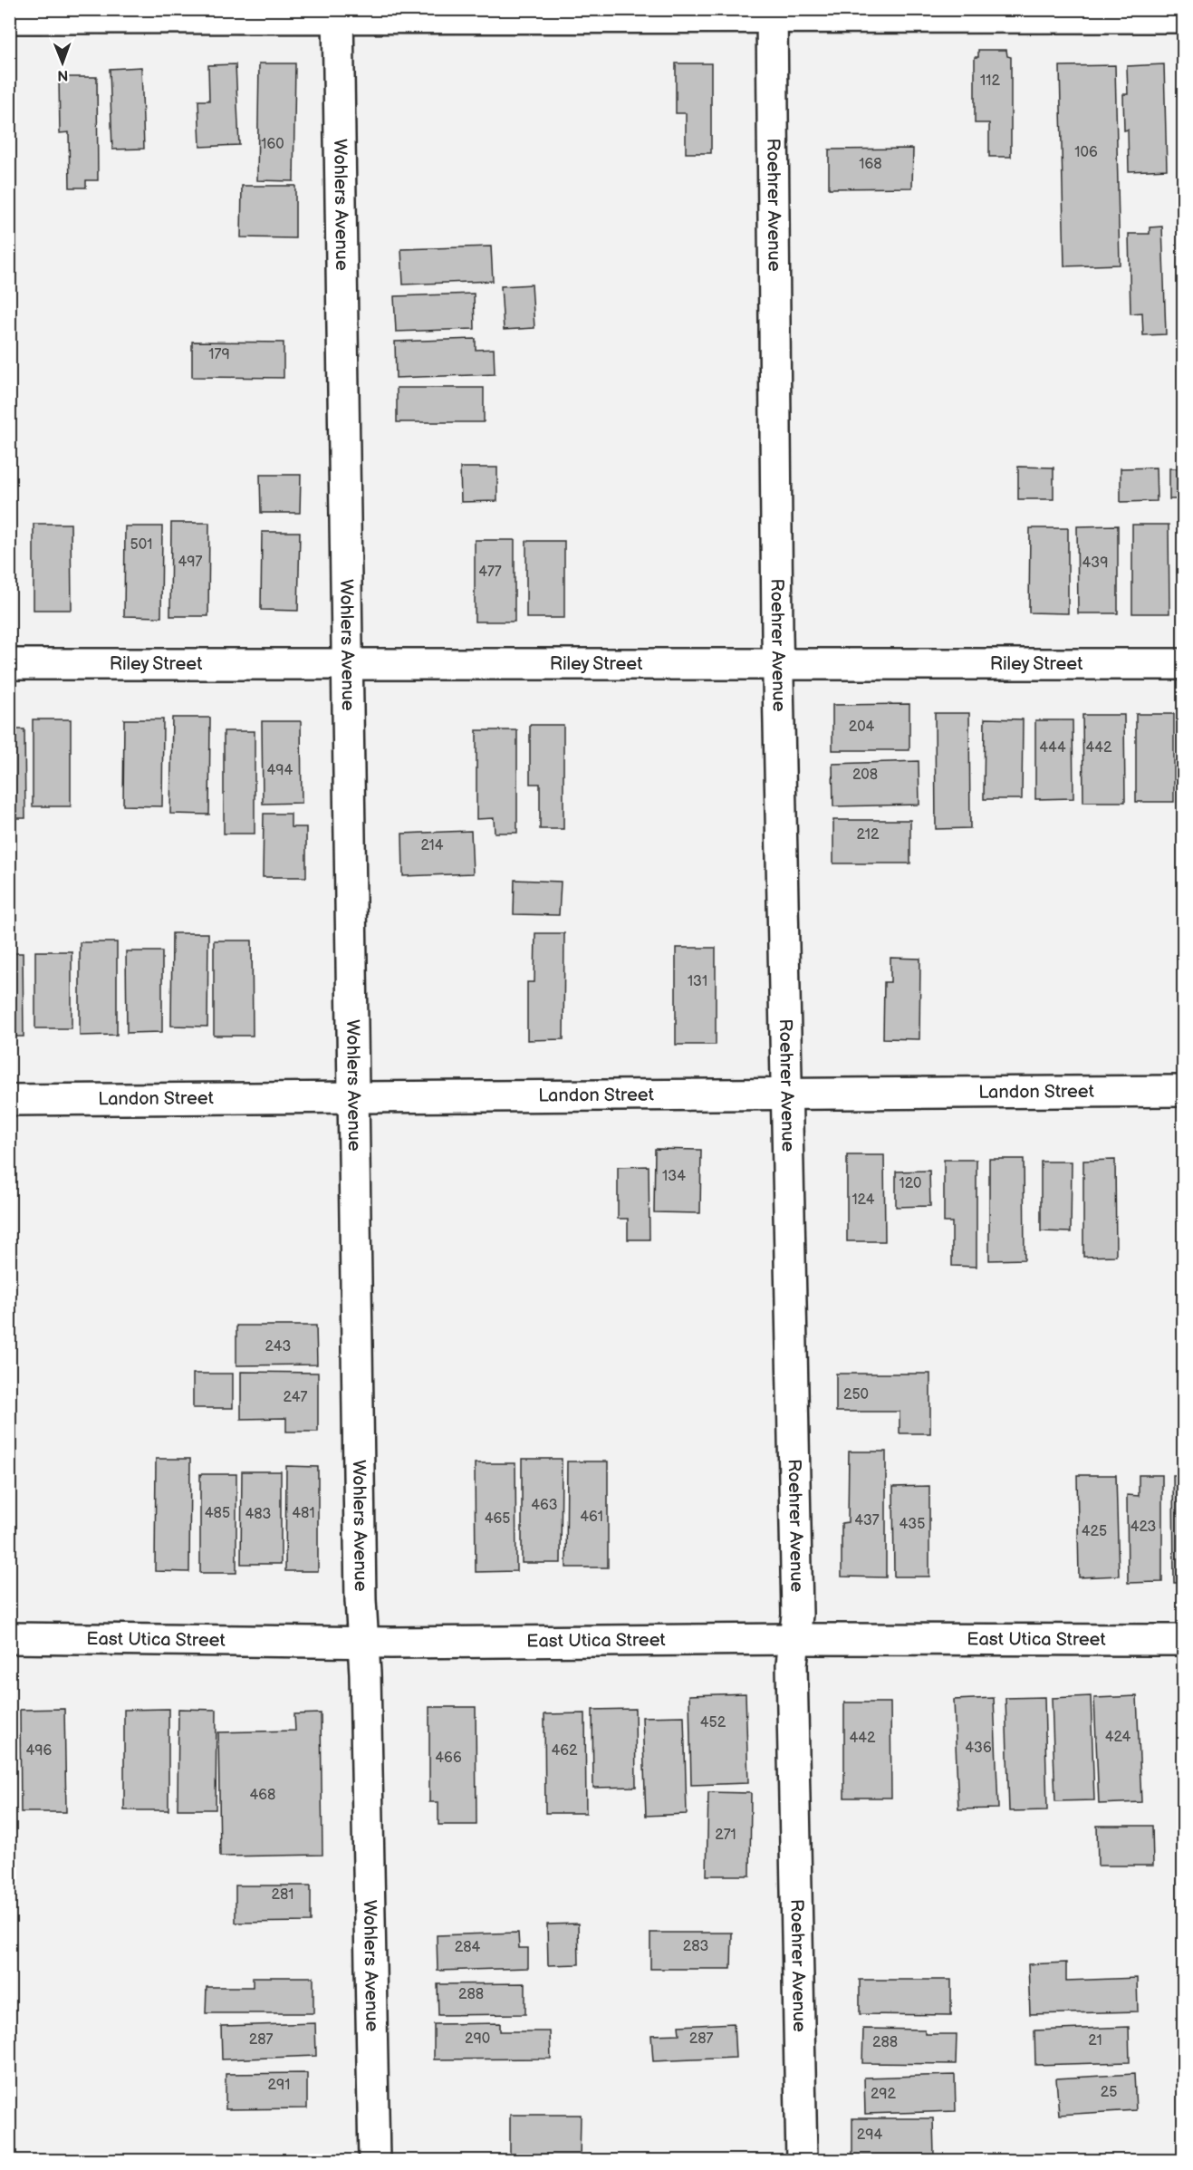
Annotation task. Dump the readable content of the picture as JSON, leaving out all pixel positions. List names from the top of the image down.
{
  "streets": {
    "street": [
      "Wohlers Avenue",
      "Roehrer Avenue",
      "Riley Street",
      "Landon Street",
      "East Utica Street"
    ]
  },
  "crossings": [
    ["Wohlers Avenue", "Riley Street"],
    ["Wohlers Avenue", "Landon Street"],
    ["Wohlers Avenue", "East Utica Street"],
    ["Roehrer Avenue", "Riley Street"],
    ["Roehrer Avenue", "Landon Street"],
    ["Roehrer Avenue", "East Utica Street"]
  ],
  "house_numbers": [
    "112",
    "160",
    "106",
    "168",
    "179",
    "501",
    "497",
    "439",
    "477",
    "204",
    "444",
    "442",
    "494",
    "208",
    "212",
    "214",
    "131",
    "134",
    "120",
    "124",
    "243",
    "250",
    "247",
    "463",
    "485",
    "481",
    "483",
    "461",
    "465",
    "437",
    "435",
    "423",
    "425",
    "452",
    "424",
    "442",
    "436",
    "496",
    "462",
    "466",
    "468",
    "271",
    "281",
    "283",
    "284",
    "288",
    "290",
    "287",
    "287",
    "21",
    "288",
    "291",
    "25",
    "292",
    "294"
  ],
  "north": "bottom"
}
